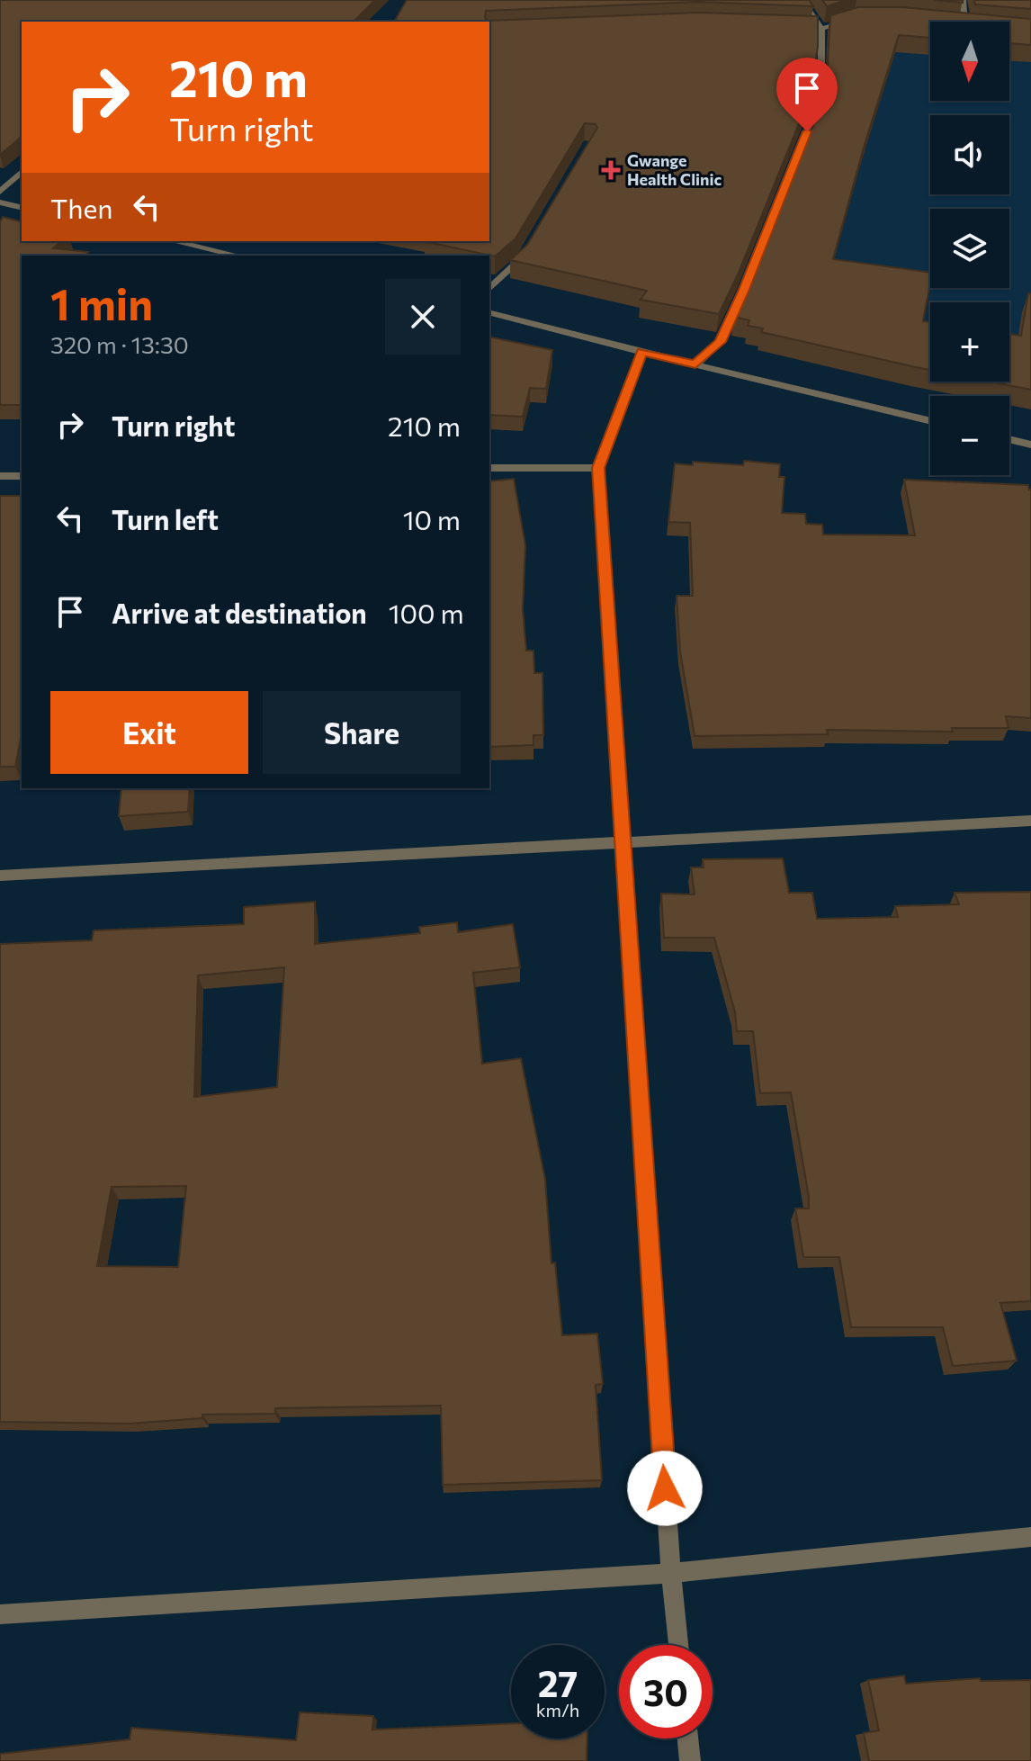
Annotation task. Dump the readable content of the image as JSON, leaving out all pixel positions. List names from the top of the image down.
{
  "places": {
    "health": ["Gwange Health Clinic"]
  },
  "north": "bottom",
  "page": {
    "map_buttons": ["+", "−"],
    "turn": ["210 m", "Turn right"],
    "then": "Then",
    "heading": ["1 min", "320 m · 13:30"],
    "list": [
      {
        "name": "Turn right",
        "value": "210 m"
      },
      {
        "name": "Turn left",
        "value": "10 m"
      },
      {
        "name": "Arrive at destination",
        "value": "100 m"
      }
    ],
    "buttons": ["Exit", "Share"],
    "speed": "27 km/h",
    "limit": "30"
  }
}
